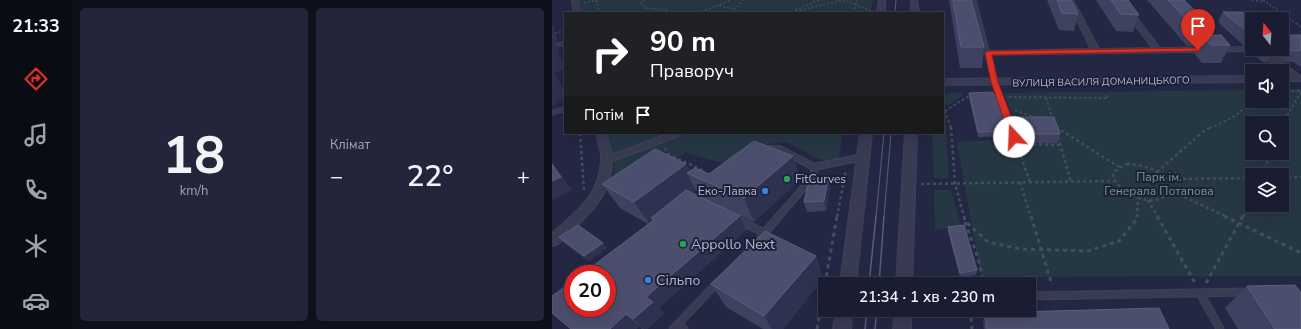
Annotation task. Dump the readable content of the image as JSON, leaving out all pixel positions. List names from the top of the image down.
{
  "streets": {
    "street": ["ВУЛИЦЯ ВАСИЛЯ ДОМАНИЦЬКОГО"]
  },
  "parks": ["Парк ім. Генерала Потапова"],
  "places": [
    "FitCurves",
    "Еко-Лавка",
    "Appollo Next",
    "Сільпо"
  ],
  "north": "top",
  "page": {
    "tabs": "21:33",
    "tile": [
      ["18", "km/h"],
      "Клімат"
    ],
    "turn": ["90 m", "Праворуч"],
    "then": "Потім",
    "heat": ["−", "22°", "+"],
    "limit": "20",
    "trip": "21:34 · 1 хв · 230 m"
  }
}
